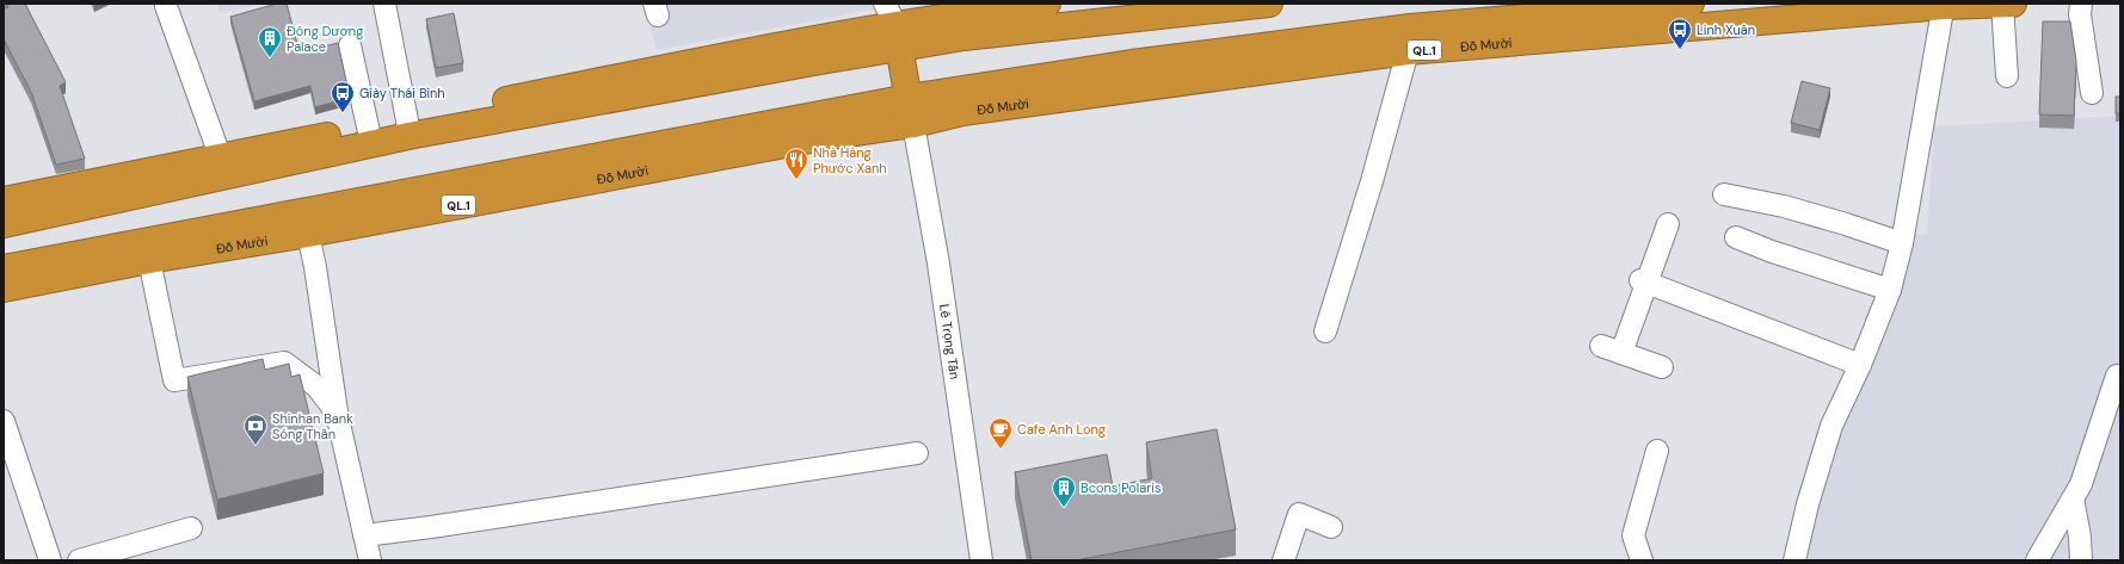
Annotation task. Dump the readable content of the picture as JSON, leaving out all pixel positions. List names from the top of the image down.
{
  "streets": {
    "highway": ["Đỗ Mười", "QL.1"],
    "street": ["Lê Trọng Tấn"]
  },
  "crossings": [
    ["Đỗ Mười", "Lê Trọng Tấn"]
  ],
  "places": {
    "bus stop": ["Linh Xuân", "Giày Thái Bình"],
    "building": ["Đông Dương Palace", "Bcons Polaris"],
    "restaurant": ["Nhà Hàng Phước Xanh"],
    "bank": ["Shinhan Bank Sóng Thần"],
    "cafe": ["Cafe Anh Long"]
  }
}
